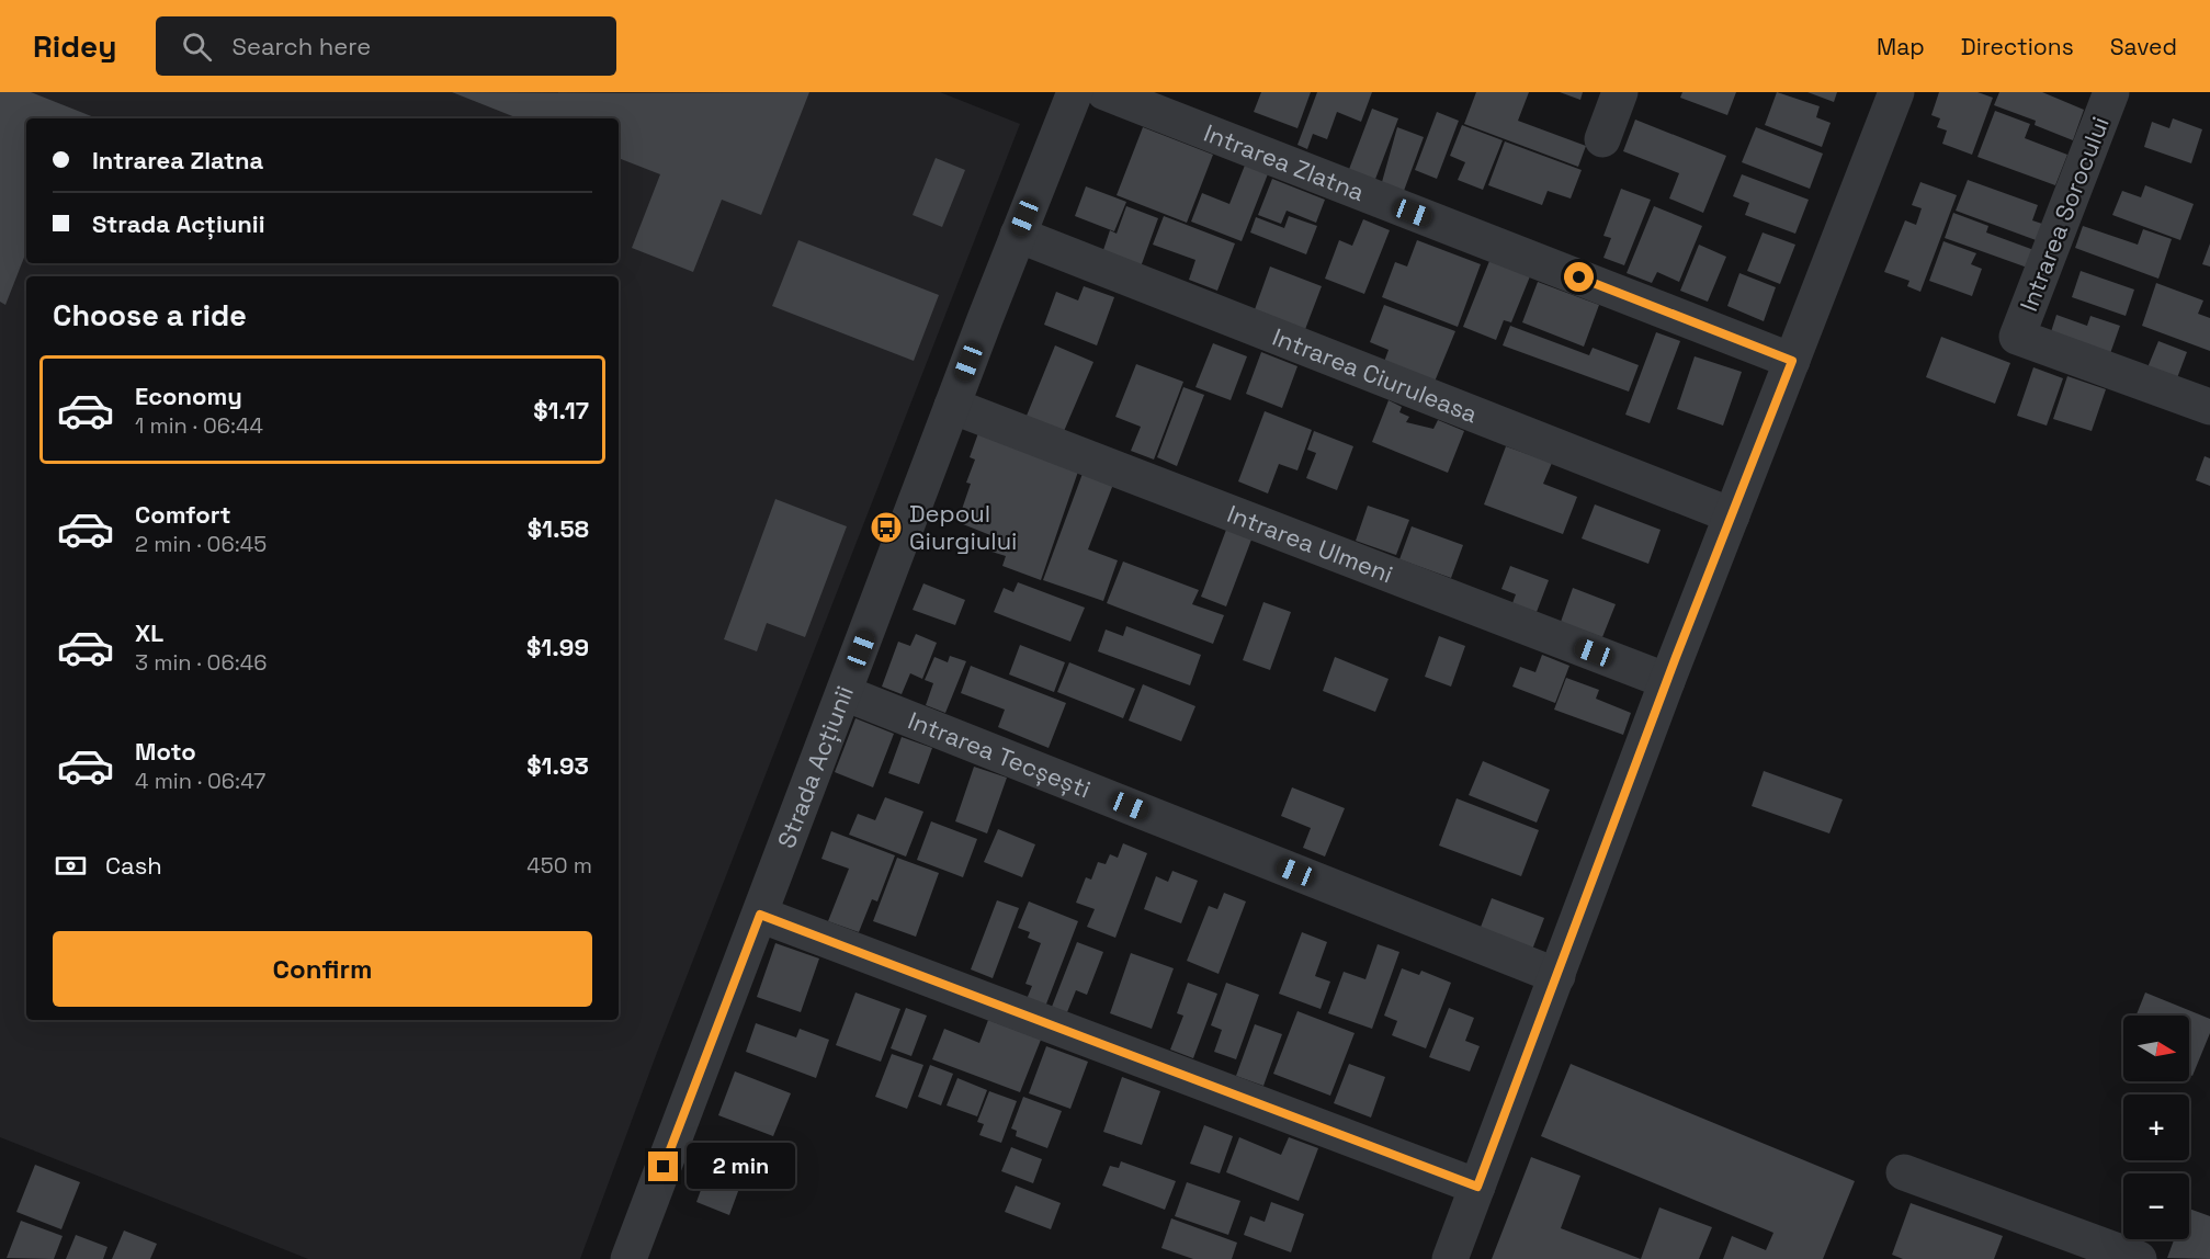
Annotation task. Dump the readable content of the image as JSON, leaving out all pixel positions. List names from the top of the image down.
{
  "streets": {
    "street": [
      "Intrarea Zlatna",
      "Intrarea Sorocului",
      "Intrarea Ciuruleasa",
      "Intrarea Ulmeni",
      "Intrarea Tecșești",
      "Strada Acțiunii"
    ]
  },
  "crossings": [
    ["Intrarea Ciuruleasa", "Strada Acțiunii"],
    ["Intrarea Ulmeni", "Strada Acțiunii"],
    ["Intrarea Tecșești", "Strada Acțiunii"]
  ],
  "places": {
    "bus stop": ["Depoul Giurgiului"]
  },
  "north": "right",
  "page": {
    "header": "Ridey",
    "search": "Search here",
    "nav": ["Map", "Directions", "Saved"],
    "banner": ["Intrarea Zlatna", "Strada Acțiunii"],
    "heading": "Choose a ride",
    "list": [
      {
        "name": "Economy",
        "note": "1 min · 06:44",
        "value": "$1.17"
      },
      {
        "name": "Comfort",
        "note": "2 min · 06:45",
        "value": "$1.58"
      },
      {
        "name": "XL",
        "note": "3 min · 06:46",
        "value": "$1.99"
      },
      {
        "name": "Moto",
        "note": "4 min · 06:47",
        "value": "$1.93"
      }
    ],
    "pay": ["Cash", "450 m"],
    "buttons": "Confirm",
    "map_buttons": ["+", "−"],
    "bubble": "2 min"
  }
}
